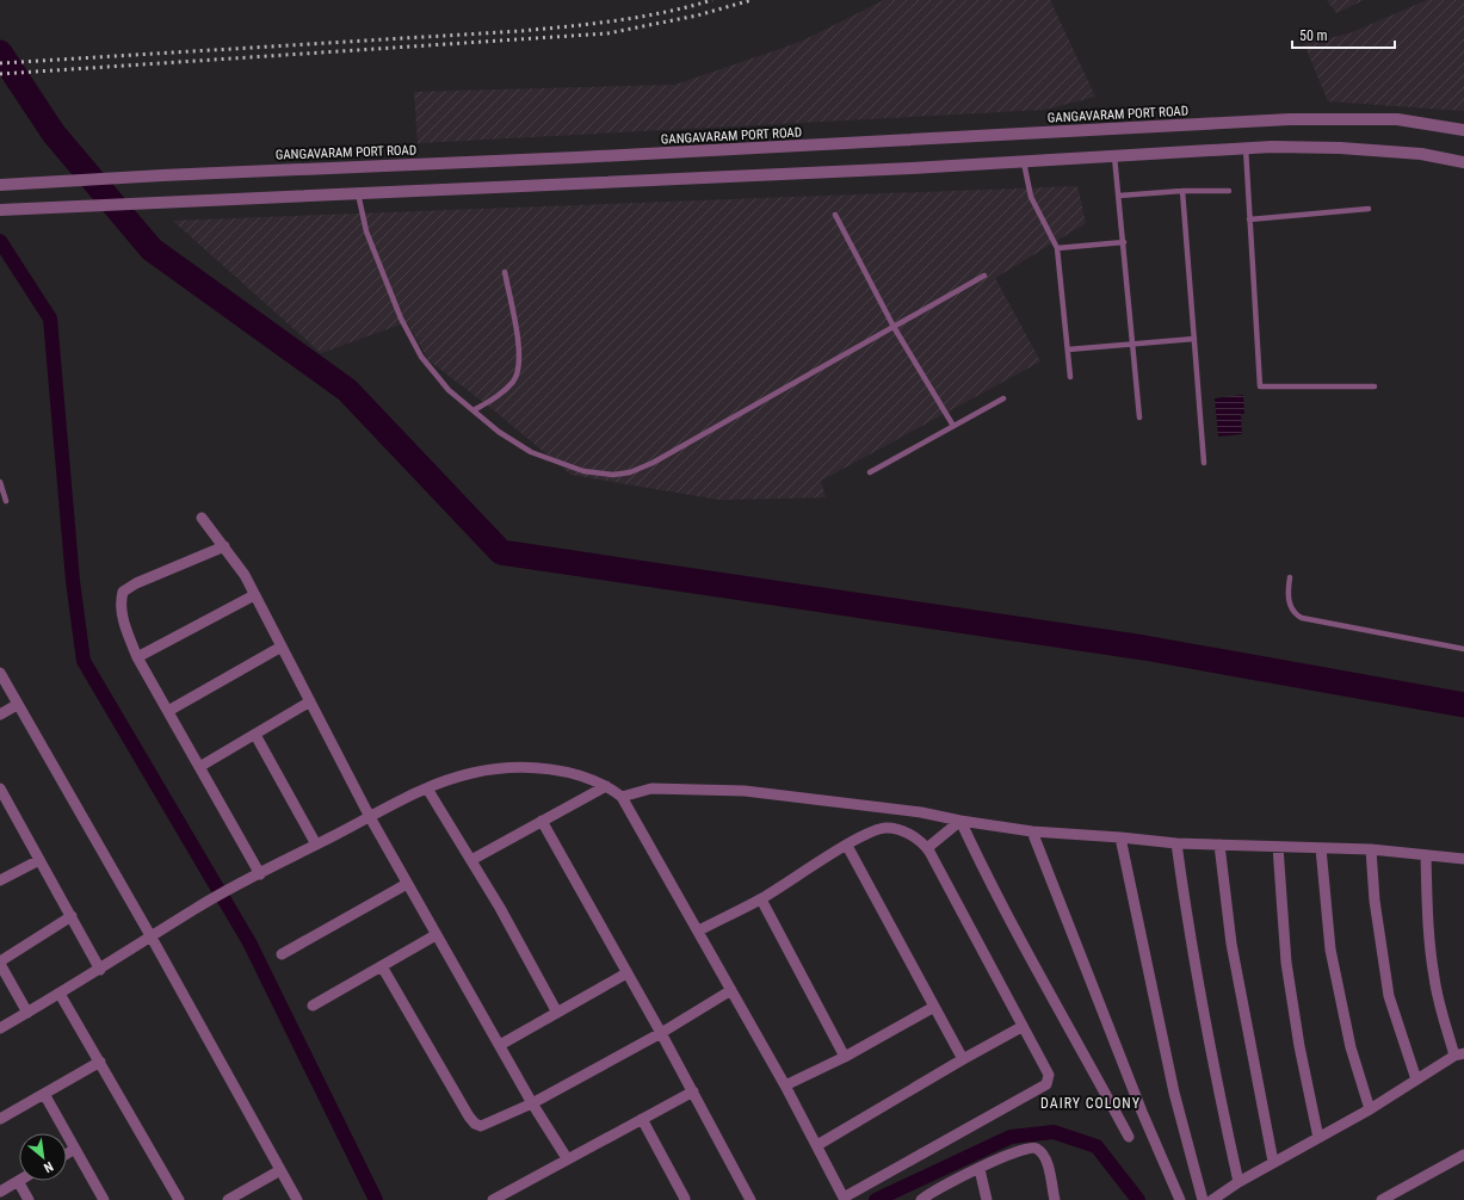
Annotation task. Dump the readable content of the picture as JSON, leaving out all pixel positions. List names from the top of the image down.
{
  "streets": {
    "street": ["GANGAVARAM PORT ROAD"]
  },
  "districts": ["DAIRY COLONY"],
  "scale_bar": "50 m",
  "north": "bottom right"
}
